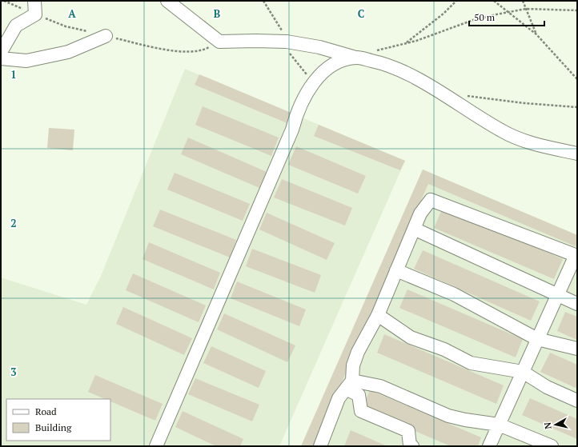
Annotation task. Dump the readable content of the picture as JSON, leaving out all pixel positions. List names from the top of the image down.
{
  "legend": ["Road", "Building"],
  "scale_bar": "50 m",
  "north": "left",
  "grid": {
    "columns": ["A", "B", "C"],
    "rows": ["1", "2", "3"]
  }
}
